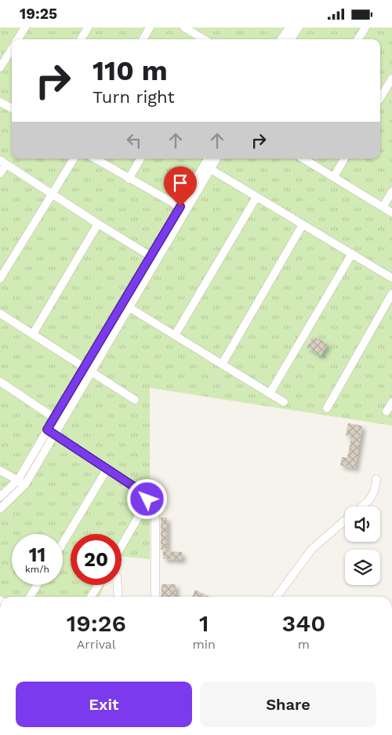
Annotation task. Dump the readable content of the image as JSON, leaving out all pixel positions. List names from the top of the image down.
{
  "page": {
    "status": "19:25",
    "turn": ["110 m", "Turn right"],
    "speed": "11 km/h",
    "limit": "20",
    "eta": [
      "19:26",
      "Arrival",
      "1",
      "min",
      "340",
      "m"
    ],
    "buttons": ["Exit", "Share"]
  }
}
